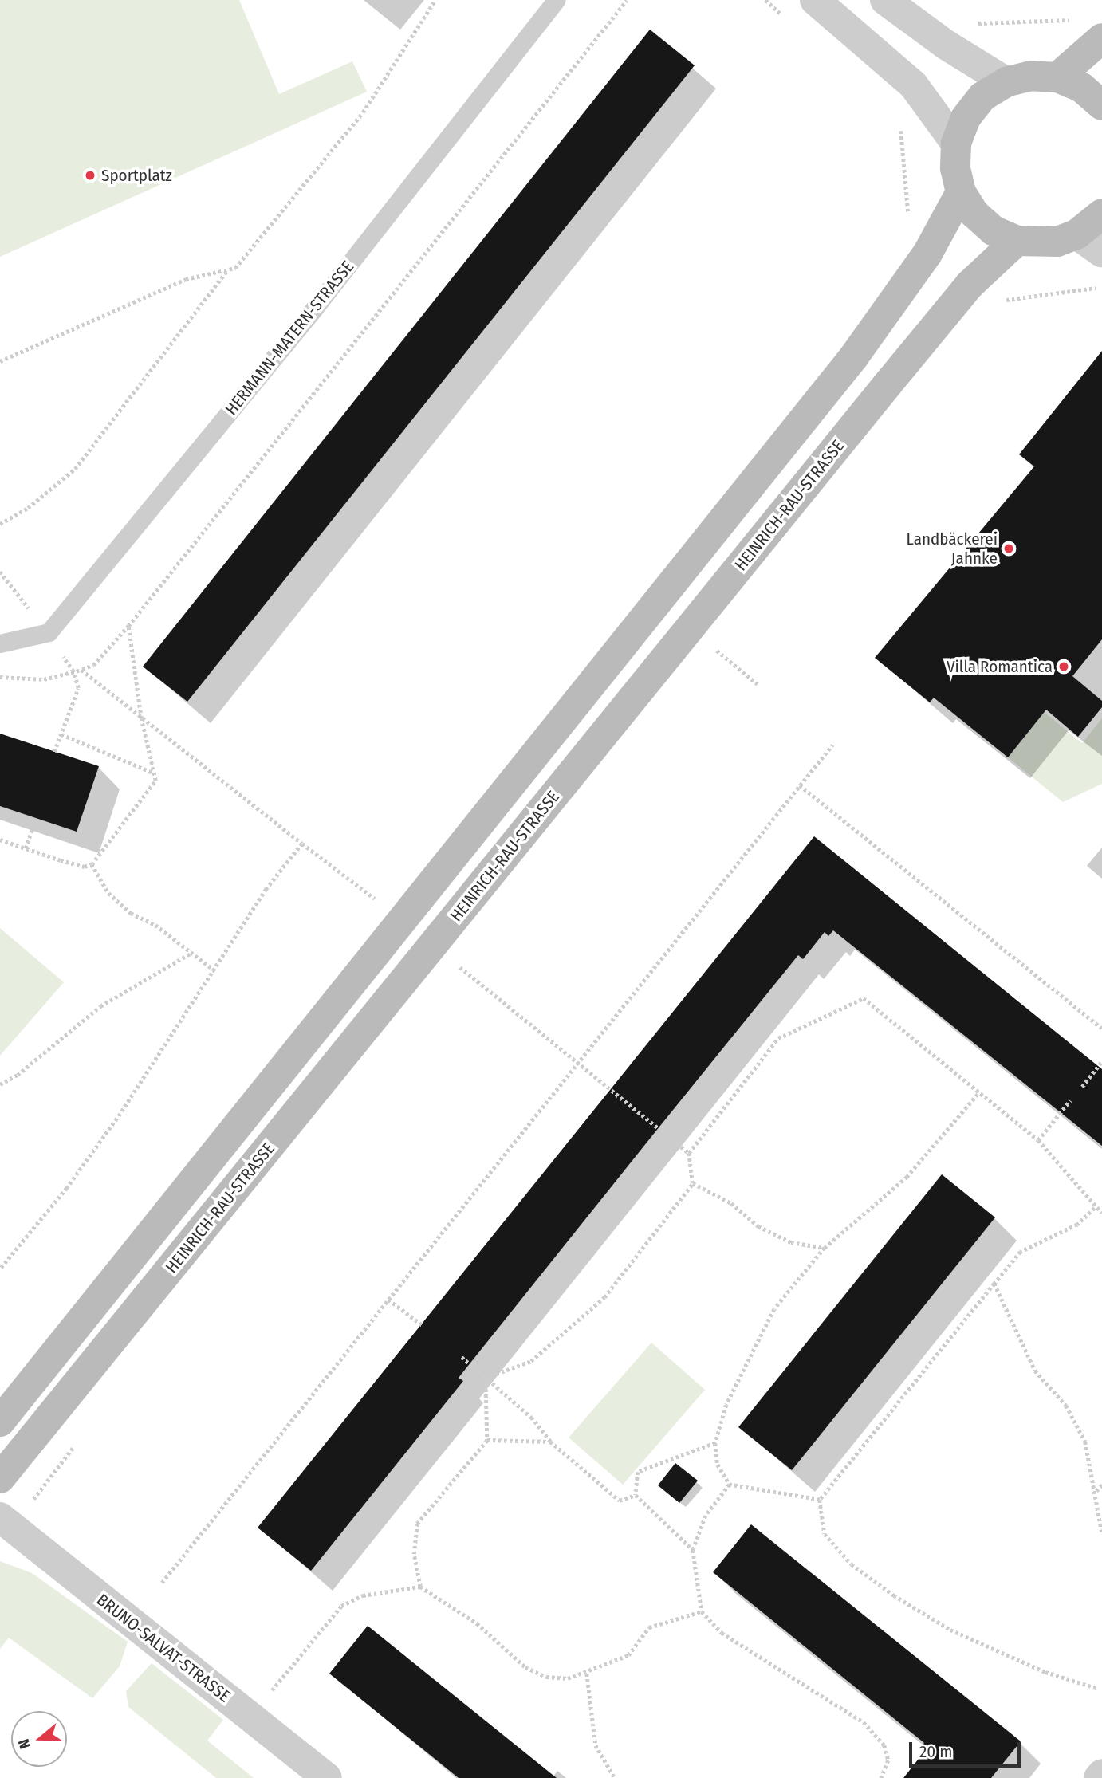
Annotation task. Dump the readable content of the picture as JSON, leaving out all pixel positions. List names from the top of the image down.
{
  "streets": {
    "main road": ["HEINRICH-RAU-STRASSE"],
    "street": ["BRUNO-SALVAT-STRASSE"],
    "lane": ["HERMANN-MATERN-STRASSE"]
  },
  "places": ["Sportplatz", "Landbäckerei Jahnke", "Villa Romantica"],
  "scale_bar": "20 m",
  "north": "left"
}
